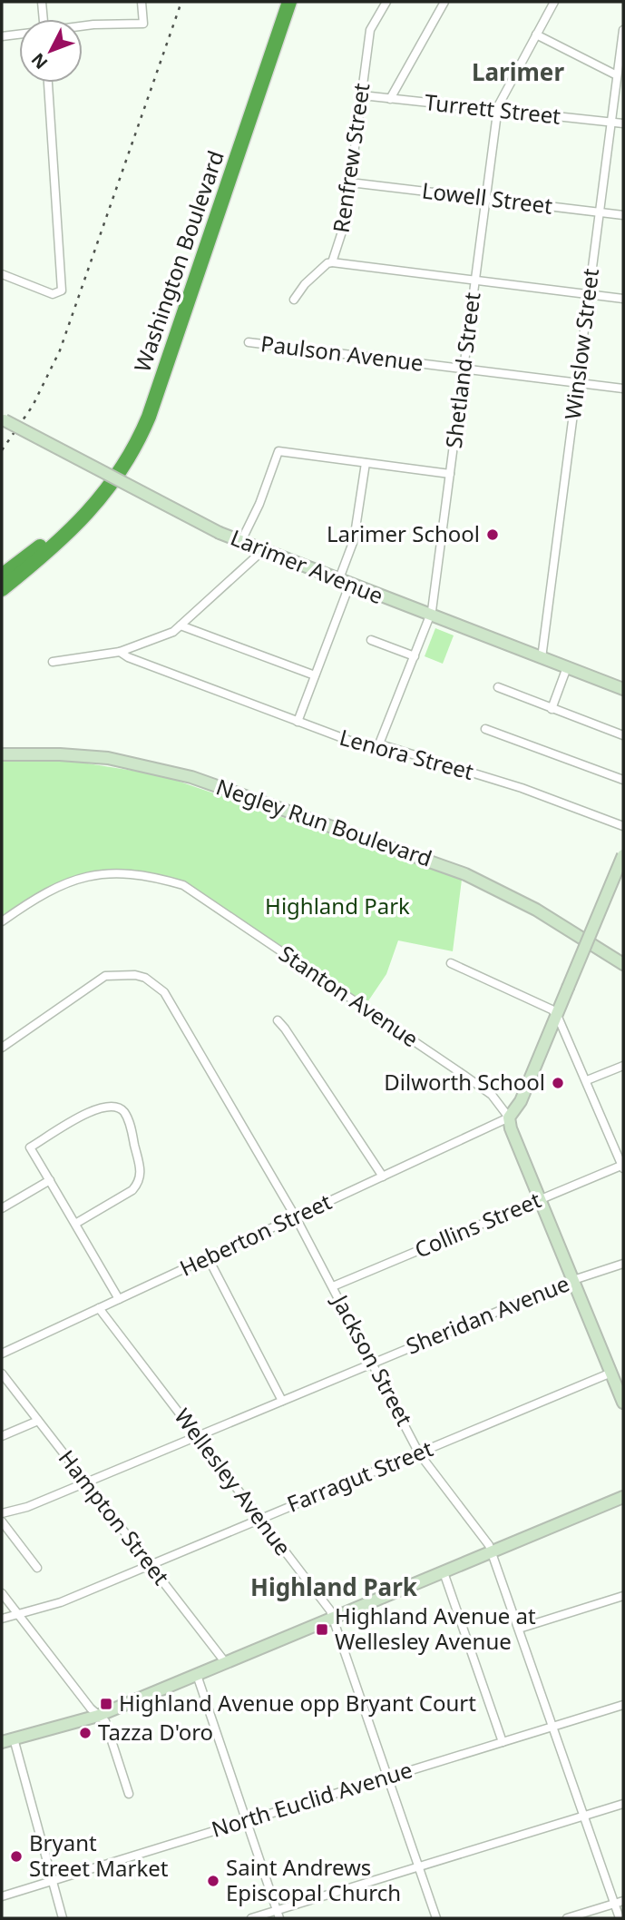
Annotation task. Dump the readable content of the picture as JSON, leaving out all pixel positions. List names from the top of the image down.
{
  "streets": {
    "highway": ["Washington Boulevard"],
    "main road": ["Larimer Avenue", "Negley Run Boulevard", "Stanton Avenue"],
    "street": [
      "Turrett Street",
      "Renfrew Street",
      "Lowell Street",
      "Winslow Street",
      "Paulson Avenue",
      "Shetland Street",
      "Lenora Street",
      "Collins Street",
      "Heberton Street",
      "Sheridan Avenue",
      "Jackson Street",
      "Farragut Street",
      "Wellesley Avenue",
      "Hampton Street",
      "North Euclid Avenue"
    ]
  },
  "crossings": [
    ["Turrett Street", "Renfrew Street"],
    ["Turrett Street", "Winslow Street"],
    ["Turrett Street", "Shetland Street"],
    ["Renfrew Street", "Lowell Street"],
    ["Lowell Street", "Winslow Street"],
    ["Lowell Street", "Shetland Street"],
    ["Winslow Street", "Paulson Avenue"],
    ["Winslow Street", "Larimer Avenue"],
    ["Paulson Avenue", "Shetland Street"],
    ["Shetland Street", "Larimer Avenue"],
    ["Shetland Street", "Lenora Street"],
    ["Stanton Avenue", "Collins Street"],
    ["Stanton Avenue", "Heberton Street"],
    ["Stanton Avenue", "Sheridan Avenue"],
    ["Stanton Avenue", "Farragut Street"],
    ["Collins Street", "Jackson Street"],
    ["Heberton Street", "Jackson Street"],
    ["Heberton Street", "Wellesley Avenue"],
    ["Sheridan Avenue", "Jackson Street"],
    ["Sheridan Avenue", "Wellesley Avenue"],
    ["Sheridan Avenue", "Hampton Street"],
    ["Jackson Street", "Farragut Street"],
    ["Jackson Street", "North Euclid Avenue"],
    ["Farragut Street", "Wellesley Avenue"],
    ["Farragut Street", "Hampton Street"],
    ["Wellesley Avenue", "North Euclid Avenue"]
  ],
  "districts": ["Larimer", "Highland Park"],
  "parks": ["Highland Park"],
  "places": {
    "other": [
      "Larimer School",
      "Dilworth School",
      "Tazza D'oro",
      "Bryant Street Market",
      "Saint Andrews Episcopal Church"
    ],
    "transit": ["Highland Avenue at Wellesley Avenue", "Highland Avenue opp Bryant Court"]
  },
  "north": "bottom left"
}
